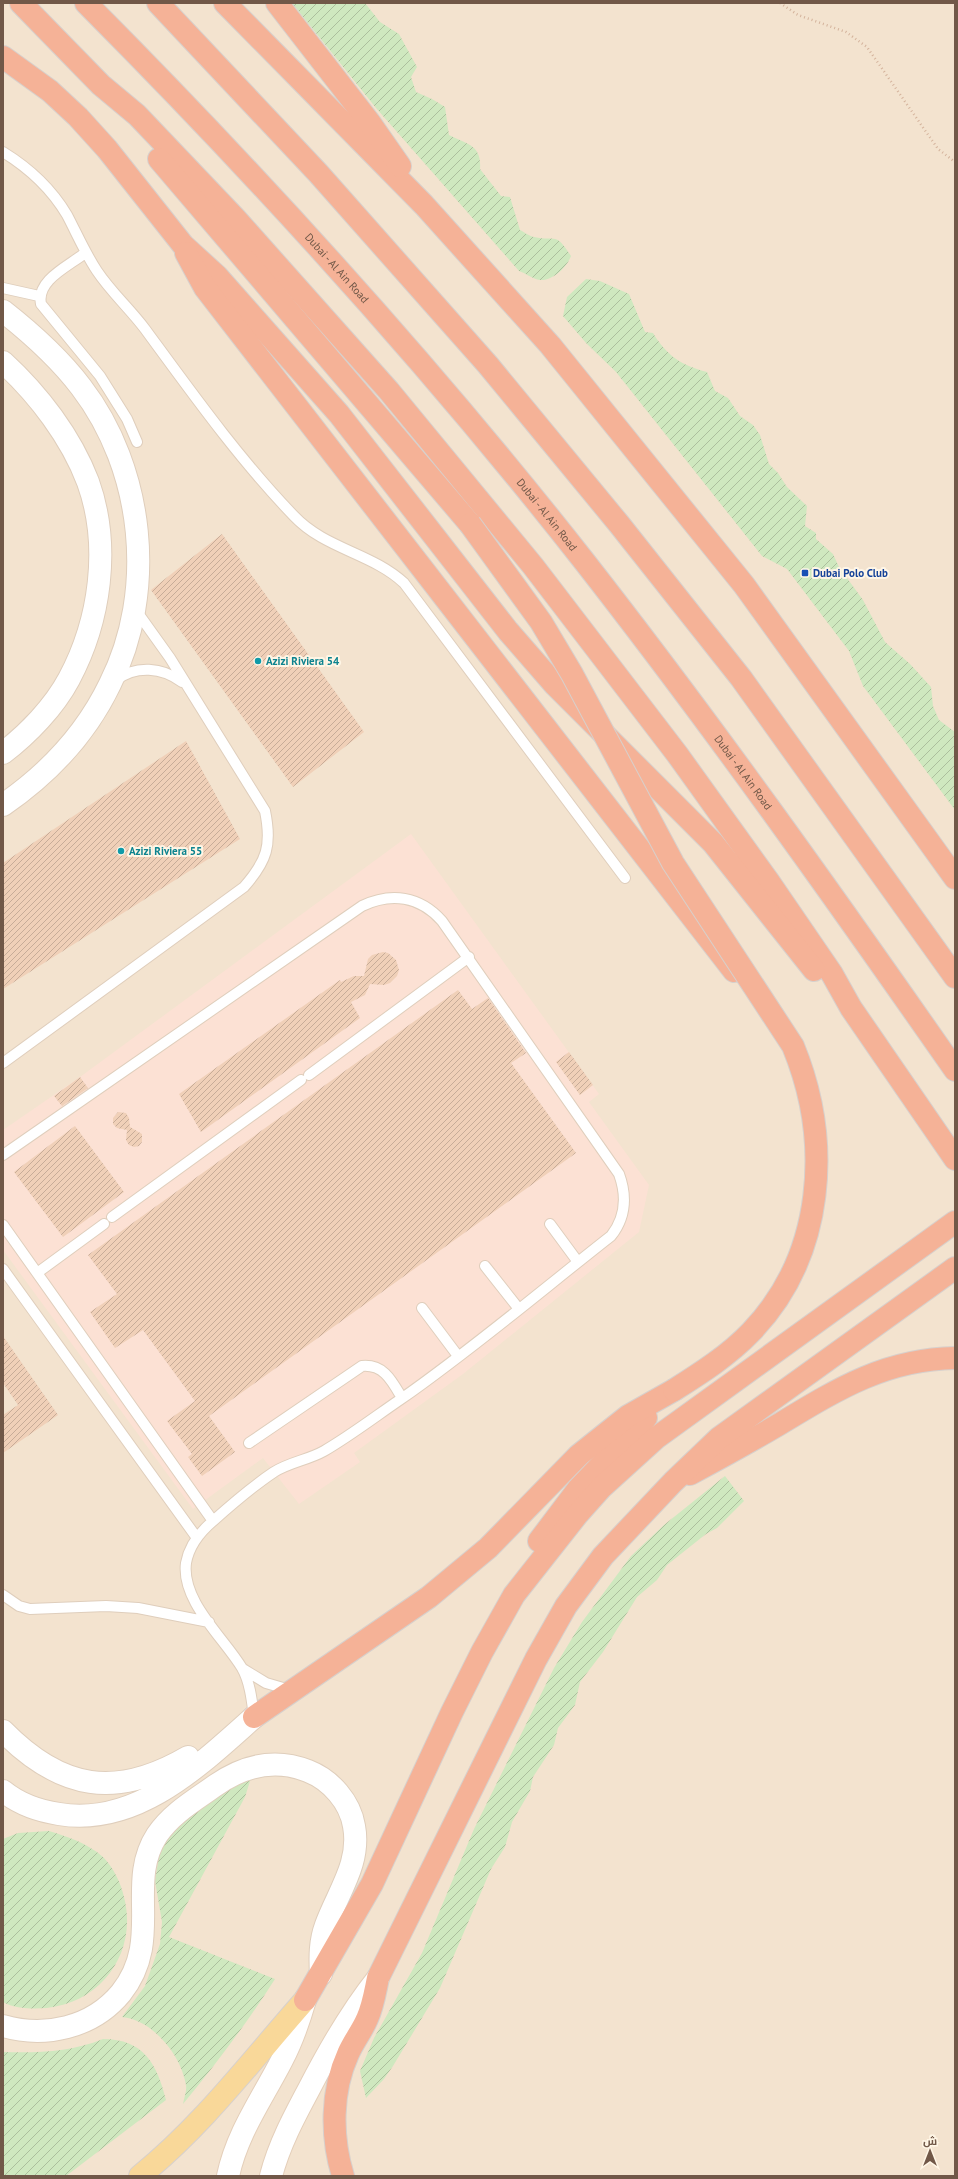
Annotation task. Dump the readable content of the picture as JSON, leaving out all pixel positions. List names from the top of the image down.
{
  "streets": {
    "highway": ["Dubai - Al Ain Road"]
  },
  "places": {
    "transit": ["Dubai Polo Club"],
    "other": ["Azizi Riviera 54", "Azizi Riviera 55"]
  },
  "north": "top"
}
